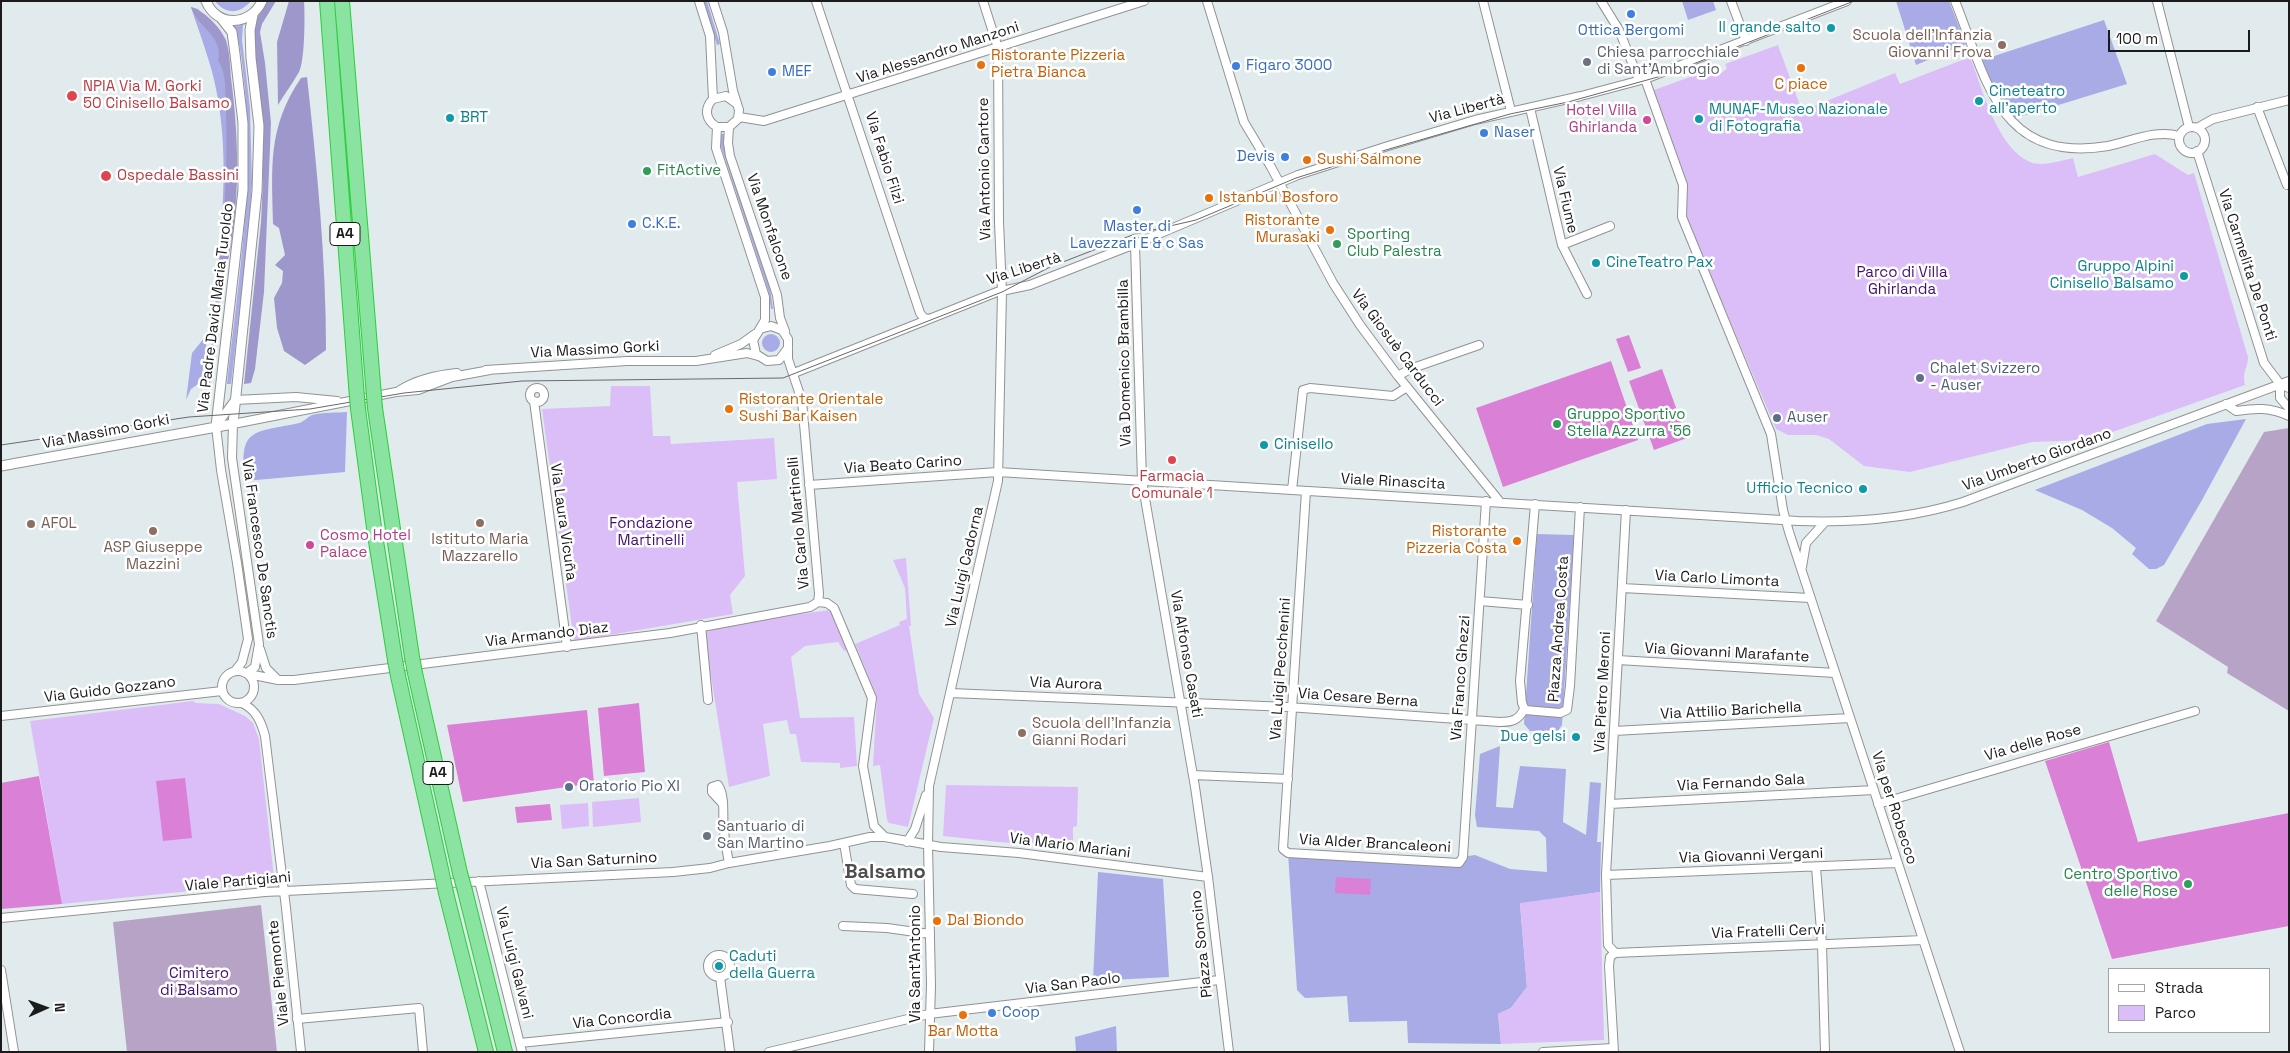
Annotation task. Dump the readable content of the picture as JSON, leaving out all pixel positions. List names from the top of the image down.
{
  "streets": {
    "highway": ["A4"],
    "street": [
      "Via Alessandro Manzoni",
      "Via Libertà",
      "Via Fabio Filzi",
      "Via Antonio Cantore",
      "Via Fiume",
      "Via Monfalcone",
      "Via Carmelita De Ponti",
      "Via Padre David Maria Turoldo",
      "Via Giosuè Carducci",
      "Via Massimo Gorki",
      "Via Domenico Brambilla",
      "Via Umberto Giordano",
      "Via Beato Carino",
      "Viale Rinascita",
      "Via Laura Vicuña",
      "Via Carlo Martinelli",
      "Via Francesco De Sanctis",
      "Via Luigi Cadorna",
      "Via Carlo Limonta",
      "Piazza Andrea Costa",
      "Via Armando Diaz",
      "Via Giovanni Marafante",
      "Via Alfonso Casati",
      "Via Luigi Pecchenini",
      "Via Franco Ghezzi",
      "Via Aurora",
      "Via Guido Gozzano",
      "Via Pietro Meroni",
      "Via Cesare Berna",
      "Via Attilio Barichella",
      "Via delle Rose",
      "Via Fernando Sala",
      "Via per Robecco",
      "Via Alder Brancaleoni",
      "Via Mario Mariani",
      "Via Giovanni Vergani",
      "Via San Saturnino",
      "Viale Partigiani",
      "Via Fratelli Cervi",
      "Piazza Soncino",
      "Via Luigi Galvani",
      "Via Sant'Antonio",
      "Viale Piemonte",
      "Via San Paolo",
      "Via Concordia"
    ]
  },
  "crossings": [
    ["Via Alessandro Manzoni", "Via Fabio Filzi"],
    ["Via Alessandro Manzoni", "Via Antonio Cantore"],
    ["Via Alessandro Manzoni", "Via Monfalcone"],
    ["Via Libertà", "Via Fabio Filzi"],
    ["Via Libertà", "Via Antonio Cantore"],
    ["Via Libertà", "Via Fiume"],
    ["Via Libertà", "Via Giosuè Carducci"],
    ["Via Libertà", "Via Domenico Brambilla"],
    ["Via Libertà", "Via Carlo Martinelli"],
    ["Via Libertà", "Via Luigi Cadorna"],
    ["Via Libertà", "Via per Robecco"],
    ["Via Antonio Cantore", "Via Luigi Cadorna"],
    ["Via Monfalcone", "Via Massimo Gorki"],
    ["Via Monfalcone", "Via Carlo Martinelli"],
    ["Via Carmelita De Ponti", "Via Umberto Giordano"],
    ["Via Padre David Maria Turoldo", "Via Massimo Gorki"],
    ["Via Padre David Maria Turoldo", "Via Francesco De Sanctis"],
    ["Via Giosuè Carducci", "Viale Rinascita"],
    ["Via Massimo Gorki", "Via Carlo Martinelli"],
    ["Via Massimo Gorki", "Via Francesco De Sanctis"],
    ["Via Domenico Brambilla", "Viale Rinascita"],
    ["Via Domenico Brambilla", "Via Alfonso Casati"],
    ["Via Umberto Giordano", "Viale Rinascita"],
    ["Via Umberto Giordano", "Via per Robecco"],
    ["Via Beato Carino", "Viale Rinascita"],
    ["Via Beato Carino", "Via Carlo Martinelli"],
    ["Via Beato Carino", "Via Luigi Cadorna"],
    ["Viale Rinascita", "Via Luigi Cadorna"],
    ["Viale Rinascita", "Piazza Andrea Costa"],
    ["Viale Rinascita", "Via Alfonso Casati"],
    ["Viale Rinascita", "Via Luigi Pecchenini"],
    ["Viale Rinascita", "Via Franco Ghezzi"],
    ["Viale Rinascita", "Via Pietro Meroni"],
    ["Viale Rinascita", "Via per Robecco"],
    ["Via Laura Vicuña", "Via Armando Diaz"],
    ["Via Carlo Martinelli", "Via Armando Diaz"],
    ["Via Carlo Martinelli", "Via Mario Mariani"],
    ["Via Francesco De Sanctis", "Via Armando Diaz"],
    ["Via Francesco De Sanctis", "Via Guido Gozzano"],
    ["Via Luigi Cadorna", "Via Aurora"],
    ["Via Luigi Cadorna", "Via Mario Mariani"],
    ["Via Luigi Cadorna", "Via Sant'Antonio"],
    ["Via Carlo Limonta", "Via Pietro Meroni"],
    ["Via Carlo Limonta", "Via per Robecco"],
    ["Piazza Andrea Costa", "Via Franco Ghezzi"],
    ["Piazza Andrea Costa", "Via Cesare Berna"],
    ["Via Armando Diaz", "Via Guido Gozzano"],
    ["Via Giovanni Marafante", "Via Pietro Meroni"],
    ["Via Giovanni Marafante", "Via per Robecco"],
    ["Via Alfonso Casati", "Via Aurora"],
    ["Via Alfonso Casati", "Via Cesare Berna"],
    ["Via Alfonso Casati", "Piazza Soncino"],
    ["Via Luigi Pecchenini", "Via Cesare Berna"],
    ["Via Luigi Pecchenini", "Via Alder Brancaleoni"],
    ["Via Franco Ghezzi", "Via Cesare Berna"],
    ["Via Franco Ghezzi", "Via Alder Brancaleoni"],
    ["Via Aurora", "Via Cesare Berna"],
    ["Via Pietro Meroni", "Via Attilio Barichella"],
    ["Via Pietro Meroni", "Via Fernando Sala"],
    ["Via Pietro Meroni", "Via Giovanni Vergani"],
    ["Via Pietro Meroni", "Via Fratelli Cervi"],
    ["Via Attilio Barichella", "Via per Robecco"],
    ["Via delle Rose", "Via per Robecco"],
    ["Via Fernando Sala", "Via per Robecco"],
    ["Via per Robecco", "Via Giovanni Vergani"],
    ["Via per Robecco", "Via Fratelli Cervi"],
    ["Via Mario Mariani", "Via San Saturnino"],
    ["Via Mario Mariani", "Piazza Soncino"],
    ["Via Mario Mariani", "Via Sant'Antonio"],
    ["Via San Saturnino", "Viale Partigiani"],
    ["Via San Saturnino", "Via Luigi Galvani"],
    ["Viale Partigiani", "Via Luigi Galvani"],
    ["Viale Partigiani", "Viale Piemonte"],
    ["Piazza Soncino", "Via San Paolo"],
    ["Via Luigi Galvani", "Via Concordia"],
    ["Via Sant'Antonio", "Via San Paolo"]
  ],
  "districts": ["Balsamo"],
  "parks": ["Parco di Villa Ghirlanda", "Fondazione Martinelli", "Cimitero di Balsamo"],
  "places": [
    "Ottica Bergomi",
    "Il grande salto",
    "Scuola dell'Infanzia Giovanni Frova",
    "Chiesa parrocchiale di Sant'Ambrogio",
    "Ristorante Pizzeria Pietra Bianca",
    "Figaro 3000",
    "C piace",
    "MEF",
    "NPIA Via M. Gorki 50 Cinisello Balsamo",
    "Cineteatro all'aperto",
    "BRT",
    "MUNAF-Museo Nazionale di Fotografia",
    "Hotel Villa Ghirlanda",
    "Naser",
    "Devis",
    "Sushi Salmone",
    "FitActive",
    "Ospedale Bassini",
    "Istanbul Bosforo",
    "Master di Lavezzari E & c Sas",
    "C.K.E.",
    "Ristorante Murasaki",
    "Sporting Club Palestra",
    "CineTeatro Pax",
    "Gruppo Alpini Cinisello Balsamo",
    "Chalet Svizzero - Auser",
    "Ristorante Orientale Sushi Bar Kaisen",
    "Auser",
    "Gruppo Sportivo Stella Azzurra '56",
    "Cinisello",
    "Farmacia Comunale 1",
    "Ufficio Tecnico",
    "Istituto Maria Mazzarello",
    "AFOL",
    "ASP Giuseppe Mazzini",
    "Ristorante Pizzeria Costa",
    "Cosmo Hotel Palace",
    "Scuola dell'Infanzia Gianni Rodari",
    "Due gelsi",
    "Oratorio Pio XI",
    "Santuario di San Martino",
    "Centro Sportivo delle Rose",
    "Dal Biondo",
    "Caduti della Guerra",
    "Coop",
    "Bar Motta"
  ],
  "legend": ["Strada", "Parco"],
  "scale_bar": "100 m",
  "north": "right"
}
